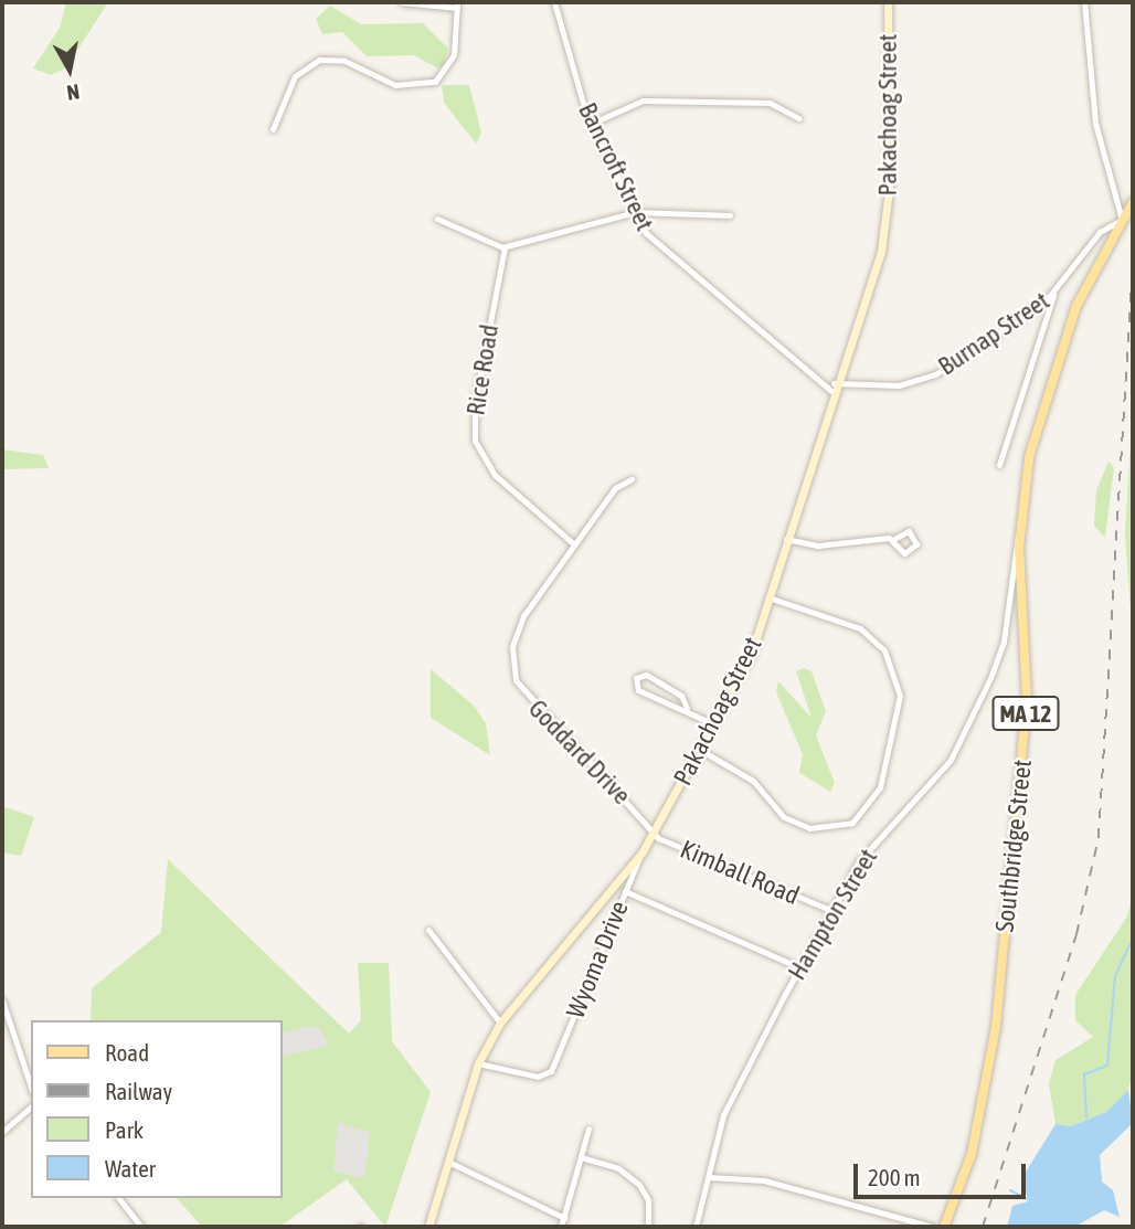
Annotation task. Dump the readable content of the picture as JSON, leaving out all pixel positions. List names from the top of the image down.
{
  "streets": {
    "main road": ["MA 12", "Southbridge Street"],
    "street": [
      "Pakachoag Street",
      "Bancroft Street",
      "Burnap Street",
      "Rice Road",
      "Goddard Drive",
      "Kimball Road",
      "Hampton Street",
      "Wyoma Drive"
    ]
  },
  "crossings": [
    ["Pakachoag Street", "Bancroft Street"],
    ["Pakachoag Street", "Burnap Street"],
    ["Pakachoag Street", "Goddard Drive"],
    ["Pakachoag Street", "Kimball Road"],
    ["Pakachoag Street", "Wyoma Drive"],
    ["Bancroft Street", "Burnap Street"],
    ["Burnap Street", "Southbridge Street"],
    ["Rice Road", "Goddard Drive"],
    ["Goddard Drive", "Kimball Road"],
    ["Southbridge Street", "Hampton Street"],
    ["Kimball Road", "Hampton Street"]
  ],
  "legend": [
    "Road",
    "Railway",
    "Park",
    "Water"
  ],
  "scale_bar": "200 m",
  "north": "bottom"
}
